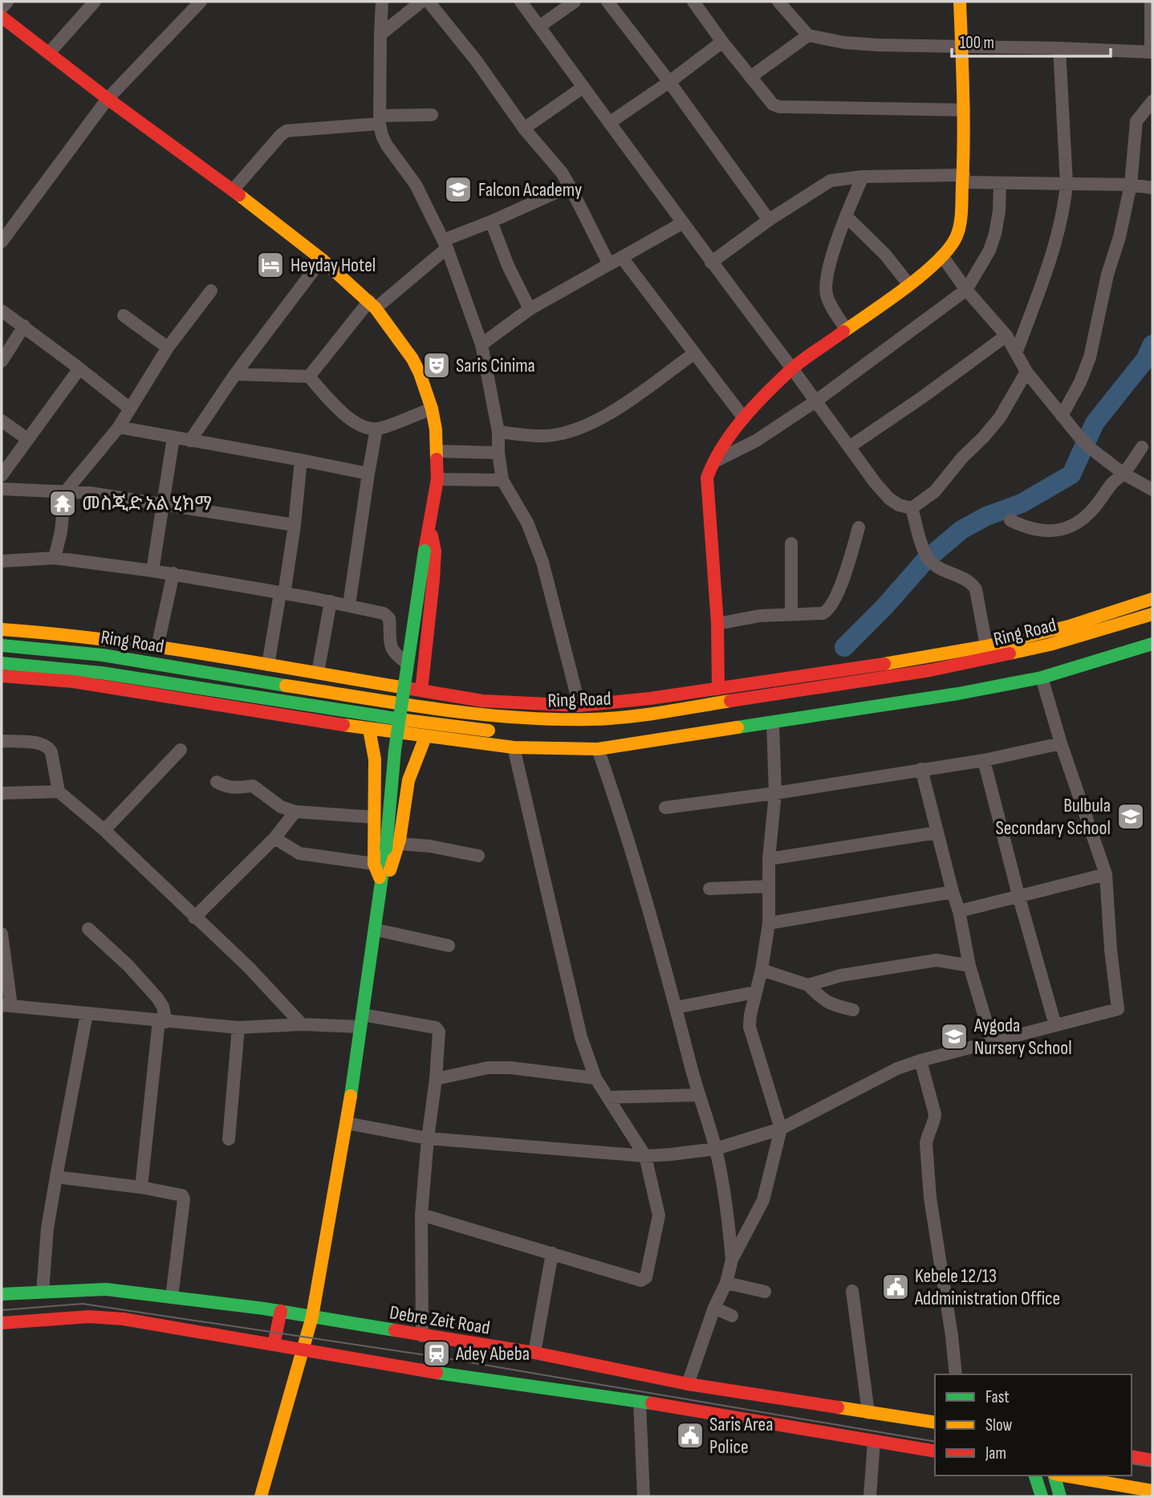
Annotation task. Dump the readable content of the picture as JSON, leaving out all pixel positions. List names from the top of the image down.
{
  "streets": {
    "main road": ["Ring Road", "Debre Zeit Road"]
  },
  "places": {
    "school or university": ["Falcon Academy", "Bulbula Secondary School", "Aygoda Nursery School"],
    "hotel": ["Heyday Hotel"],
    "theatre": ["Saris Cinima"],
    "temple": ["መስጂድ አል ሂክማ"],
    "public building": ["Kebele 12/13 Addministration Office", "Saris Area Police"],
    "station": ["Adey Abeba"]
  },
  "legend": ["Fast", "Slow", "Jam"],
  "scale_bar": "100 m"
}
